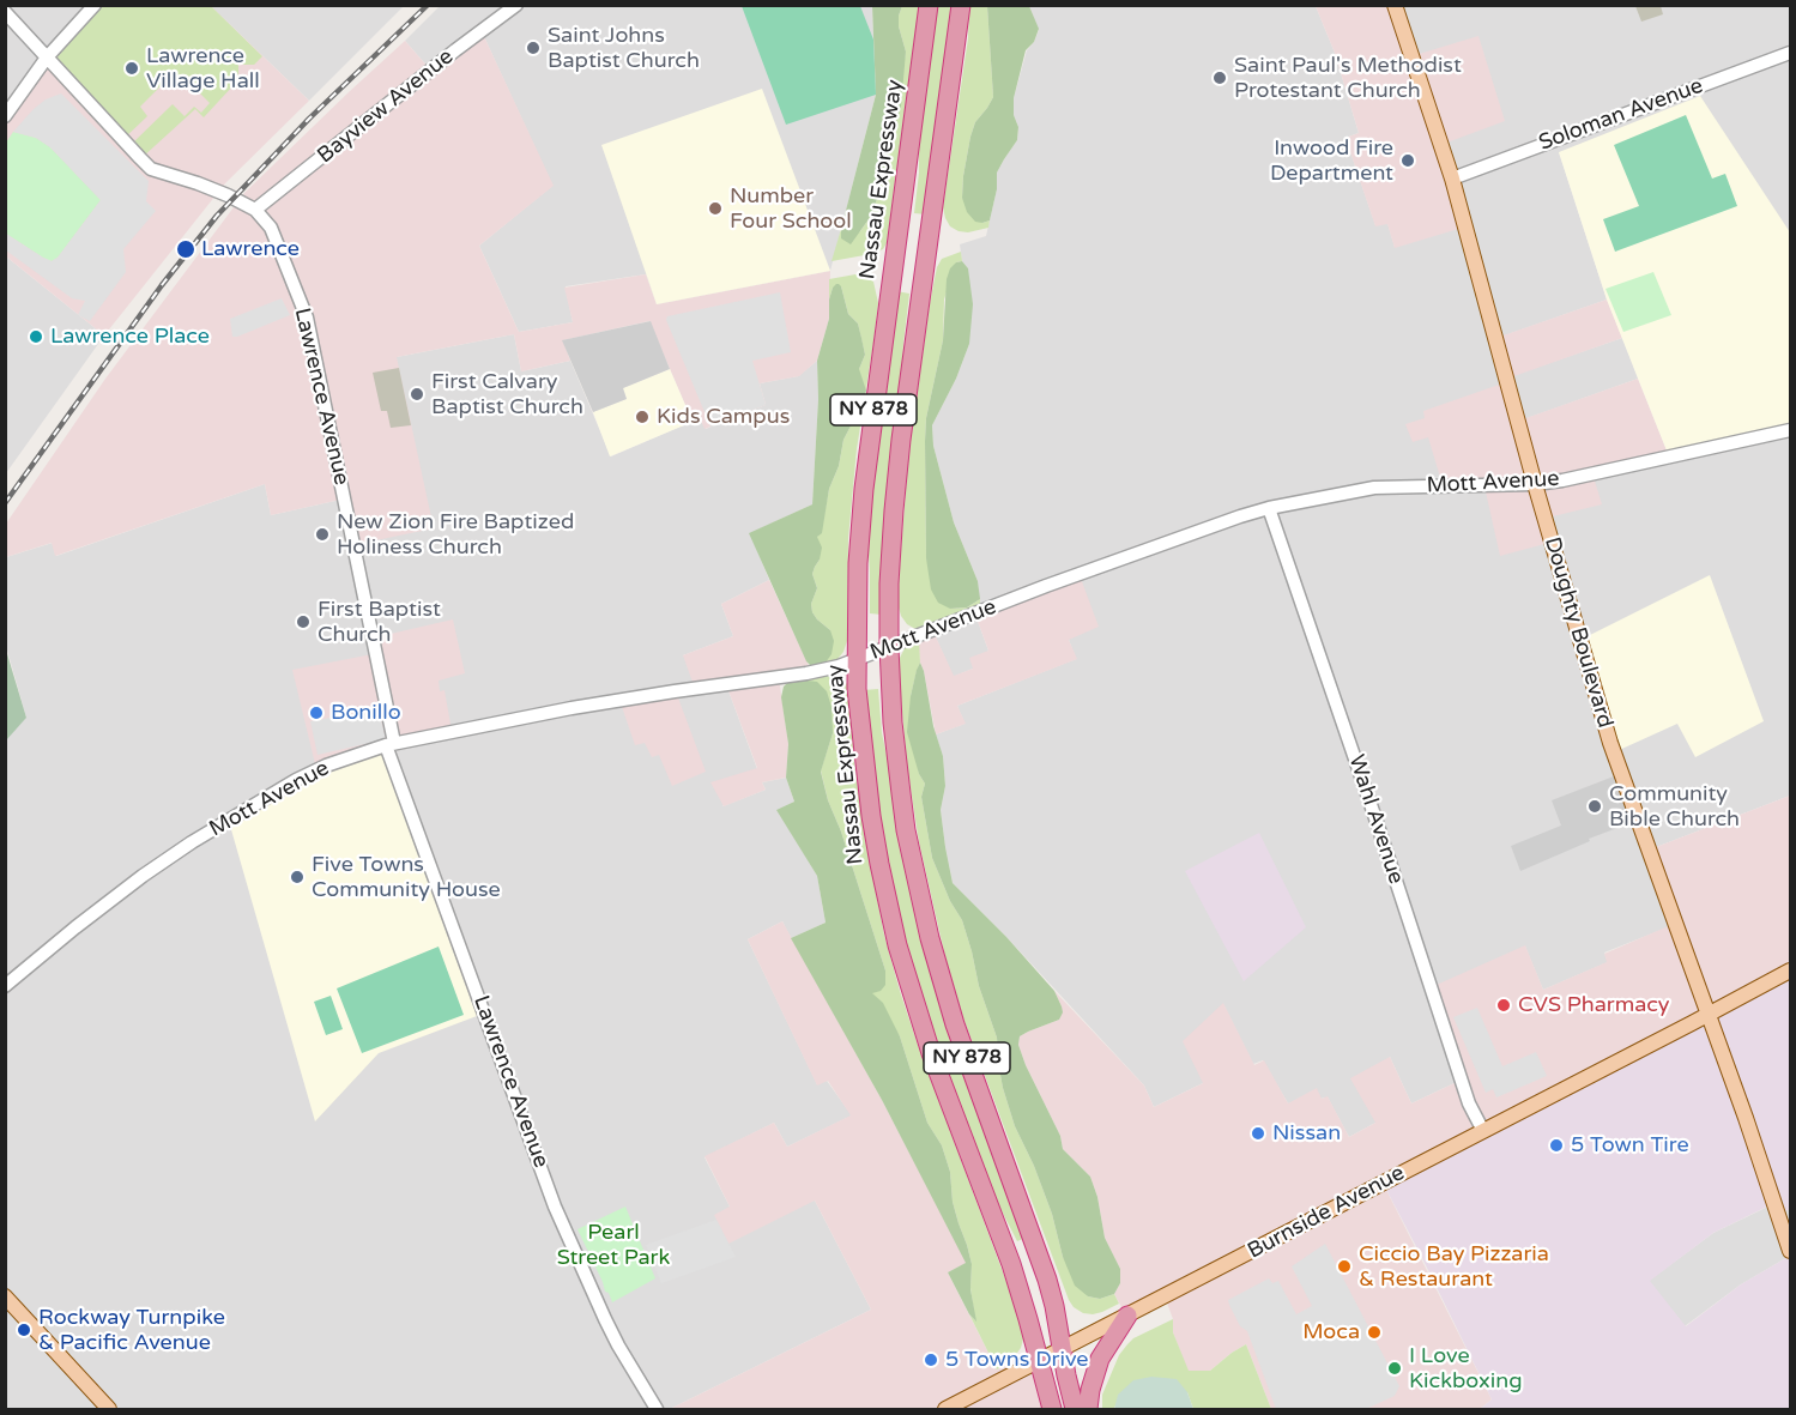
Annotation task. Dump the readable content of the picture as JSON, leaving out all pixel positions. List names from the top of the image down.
{
  "streets": {
    "highway": ["Nassau Expressway", "NY 878"],
    "main road": ["Doughty Boulevard", "Burnside Avenue"],
    "street": [
      "Bayview Avenue",
      "Soloman Avenue",
      "Lawrence Avenue",
      "Mott Avenue",
      "Wahl Avenue"
    ]
  },
  "crossings": [
    ["Bayview Avenue", "Lawrence Avenue"],
    ["Soloman Avenue", "Doughty Boulevard"],
    ["Nassau Expressway", "Mott Avenue"],
    ["Nassau Expressway", "Burnside Avenue"],
    ["Lawrence Avenue", "Mott Avenue"],
    ["NY 878", "Mott Avenue"],
    ["NY 878", "Burnside Avenue"],
    ["Mott Avenue", "Doughty Boulevard"],
    ["Mott Avenue", "Wahl Avenue"],
    ["Doughty Boulevard", "Burnside Avenue"],
    ["Wahl Avenue", "Burnside Avenue"]
  ],
  "parks": ["Pearl Street Park"],
  "places": [
    "Saint Johns Baptist Church",
    "Lawrence Village Hall",
    "Saint Paul's Methodist Protestant Church",
    "Inwood Fire Department",
    "Number Four School",
    "Lawrence",
    "Lawrence Place",
    "First Calvary Baptist Church",
    "Kids Campus",
    "New Zion Fire Baptized Holiness Church",
    "First Baptist Church",
    "Bonillo",
    "Community Bible Church",
    "Five Towns Community House",
    "CVS Pharmacy",
    "Nissan",
    "5 Town Tire",
    "Ciccio Bay Pizzaria & Restaurant",
    "Rockway Turnpike & Pacific Avenue",
    "Moca",
    "5 Towns Drive",
    "I Love Kickboxing"
  ]
}
